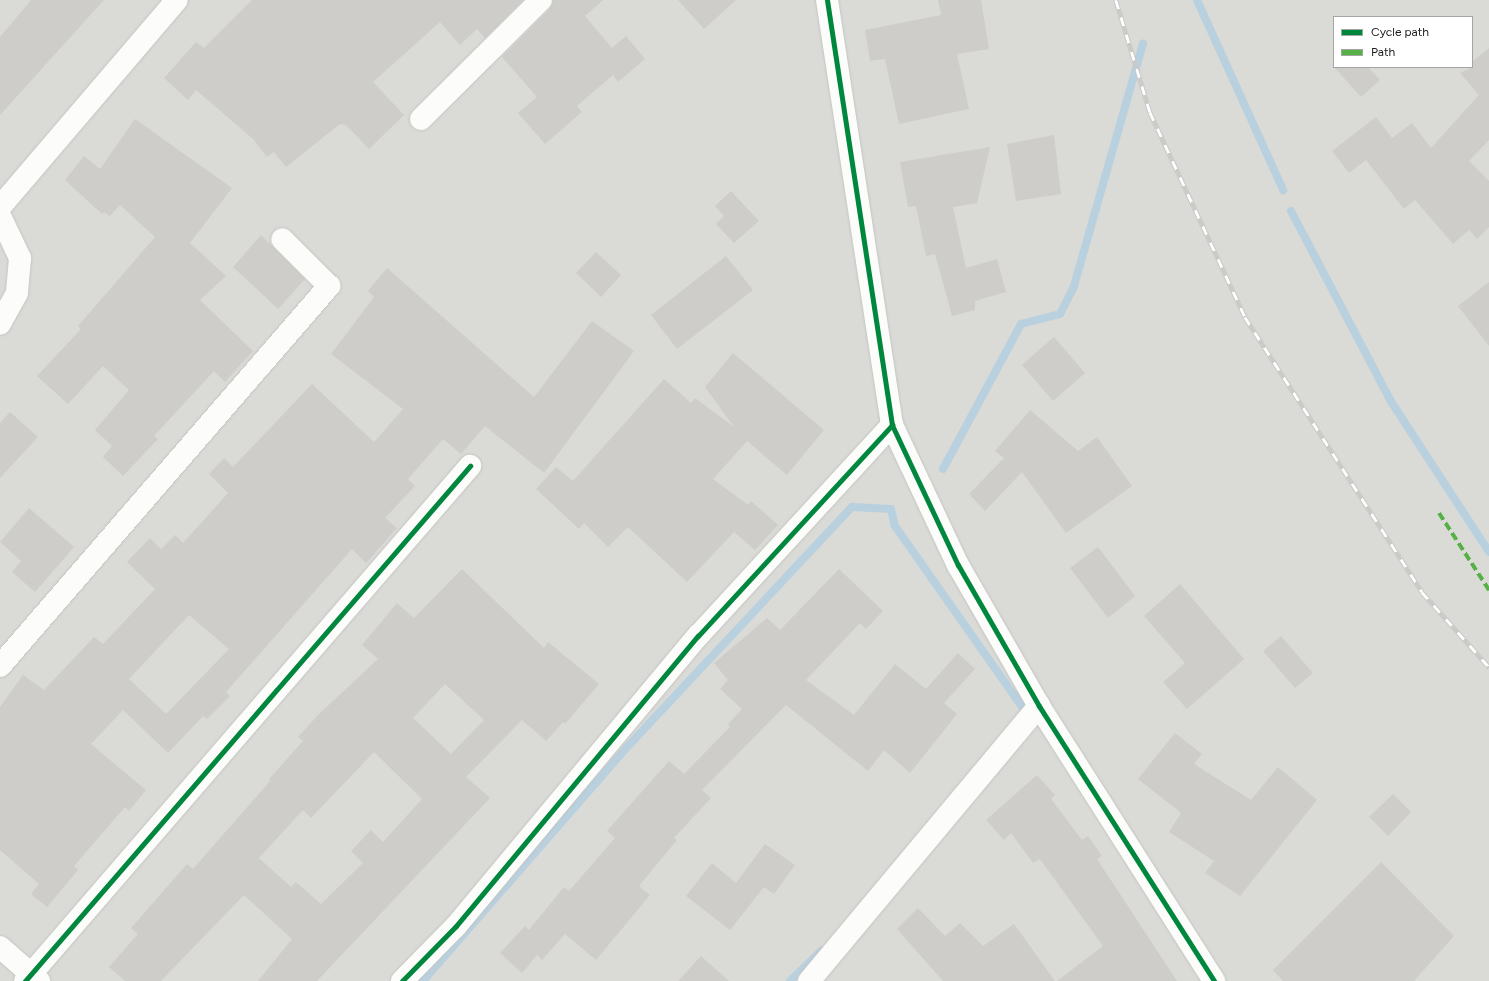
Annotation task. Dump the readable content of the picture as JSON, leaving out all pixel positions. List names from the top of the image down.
{
  "legend": ["Cycle path", "Path"]
}
